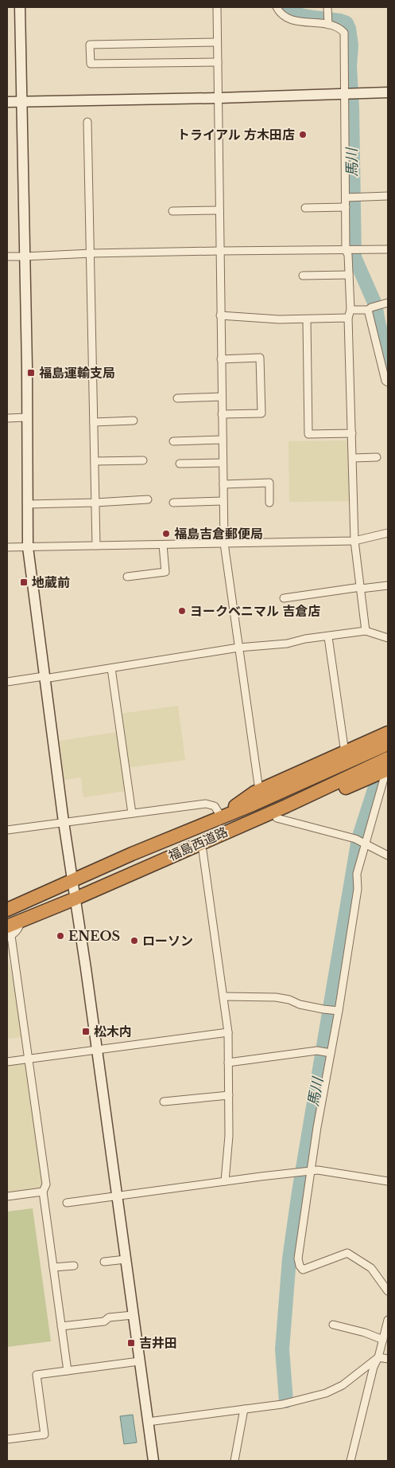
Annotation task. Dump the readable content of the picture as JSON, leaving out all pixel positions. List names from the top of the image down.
{
  "streets": {
    "highway": ["福島西道路"]
  },
  "water": ["馬川"],
  "places": {
    "other": [
      "トライアル 方木田店",
      "福島吉倉郵便局",
      "ヨークベニマル 吉倉店",
      "ENEOS",
      "ローソン"
    ],
    "transit": [
      "福島運輸支局",
      "地蔵前",
      "松木内",
      "吉井田"
    ]
  }
}
